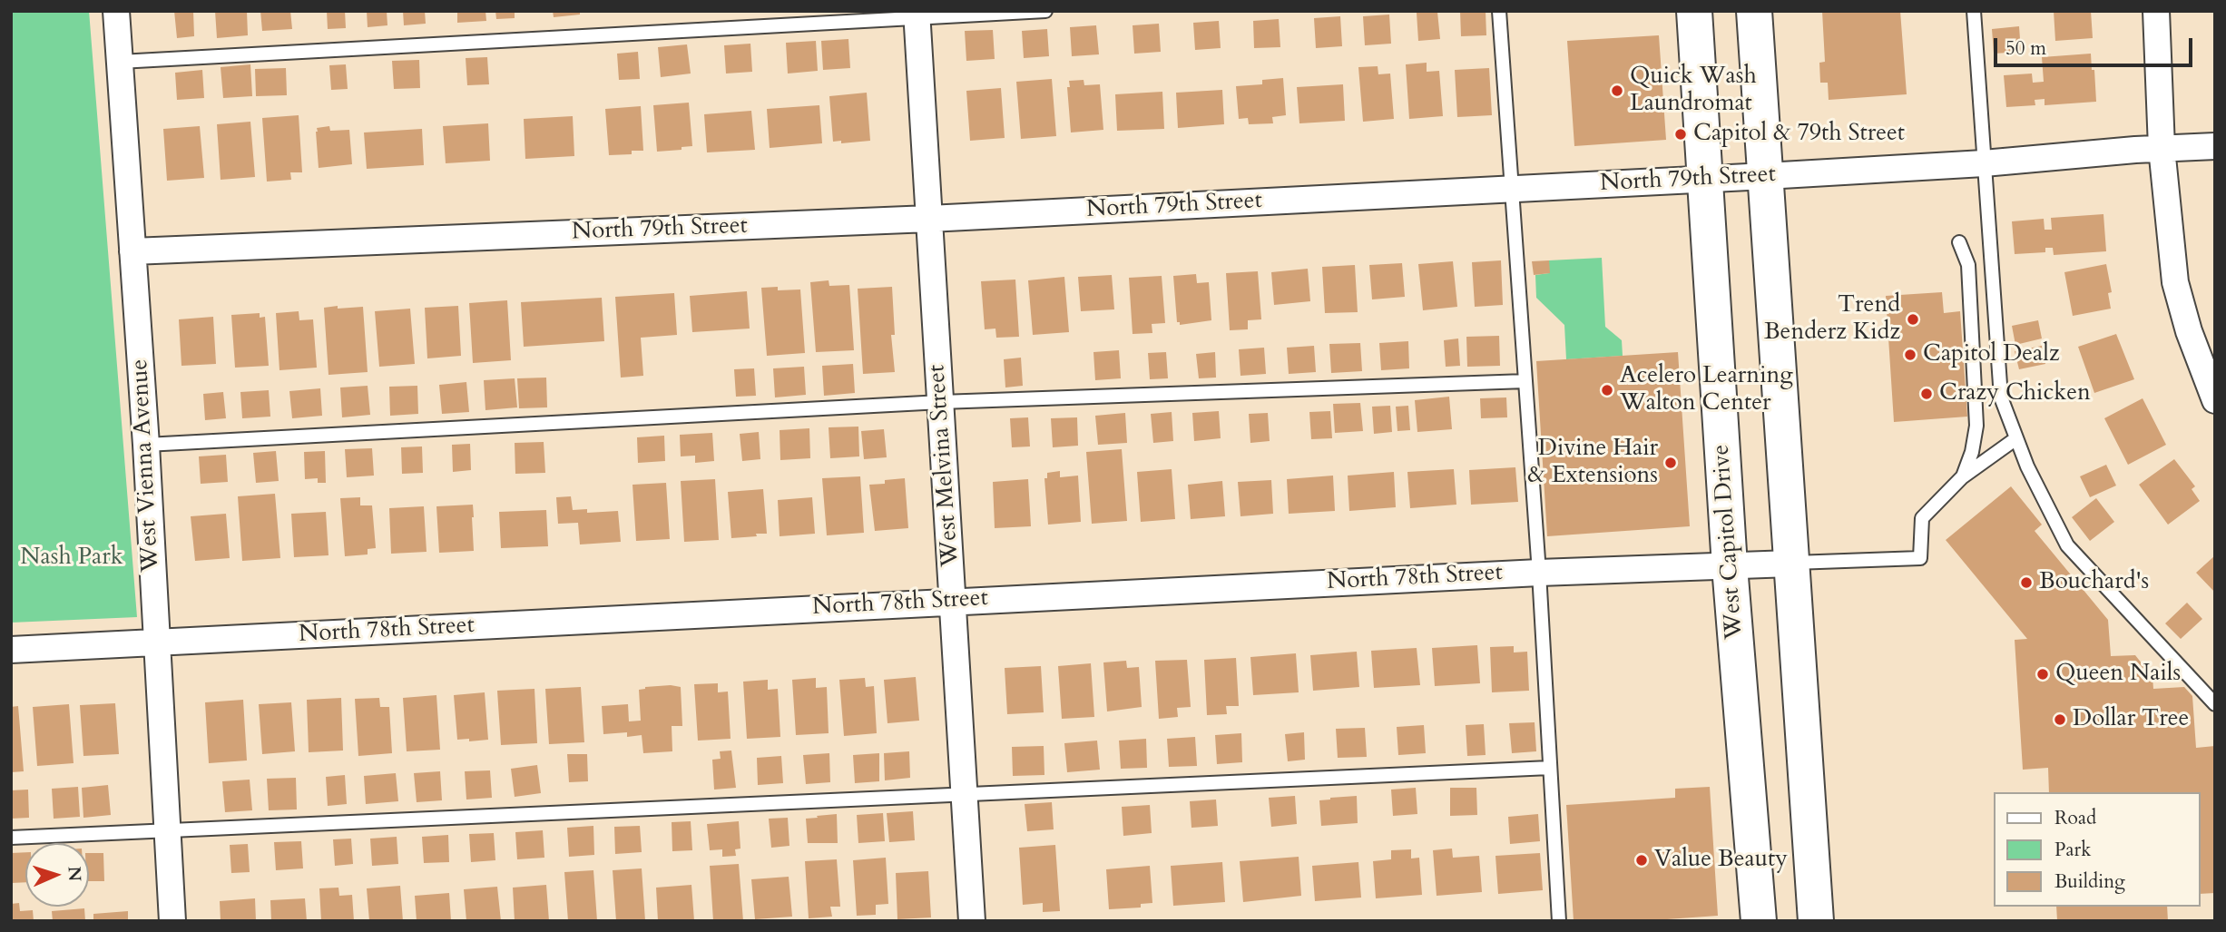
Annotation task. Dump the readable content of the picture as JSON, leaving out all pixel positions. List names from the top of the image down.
{
  "streets": {
    "main road": ["West Capitol Drive"],
    "street": [
      "North 79th Street",
      "West Vienna Avenue",
      "West Melvina Street",
      "North 78th Street"
    ]
  },
  "crossings": [
    ["North 79th Street", "West Vienna Avenue"],
    ["North 79th Street", "West Melvina Street"],
    ["North 79th Street", "West Capitol Drive"],
    ["West Vienna Avenue", "North 78th Street"],
    ["West Melvina Street", "North 78th Street"],
    ["West Capitol Drive", "North 78th Street"]
  ],
  "parks": ["Nash Park"],
  "places": [
    "Quick Wash Laundromat",
    "Capitol & 79th Street",
    "Trend Benderz Kidz",
    "Capitol Dealz",
    "Acelero Learning Walton Center",
    "Crazy Chicken",
    "Divine Hair & Extensions",
    "Bouchard's",
    "Queen Nails",
    "Dollar Tree",
    "Value Beauty"
  ],
  "legend": ["Road", "Park", "Building"],
  "scale_bar": "50 m",
  "north": "right"
}
